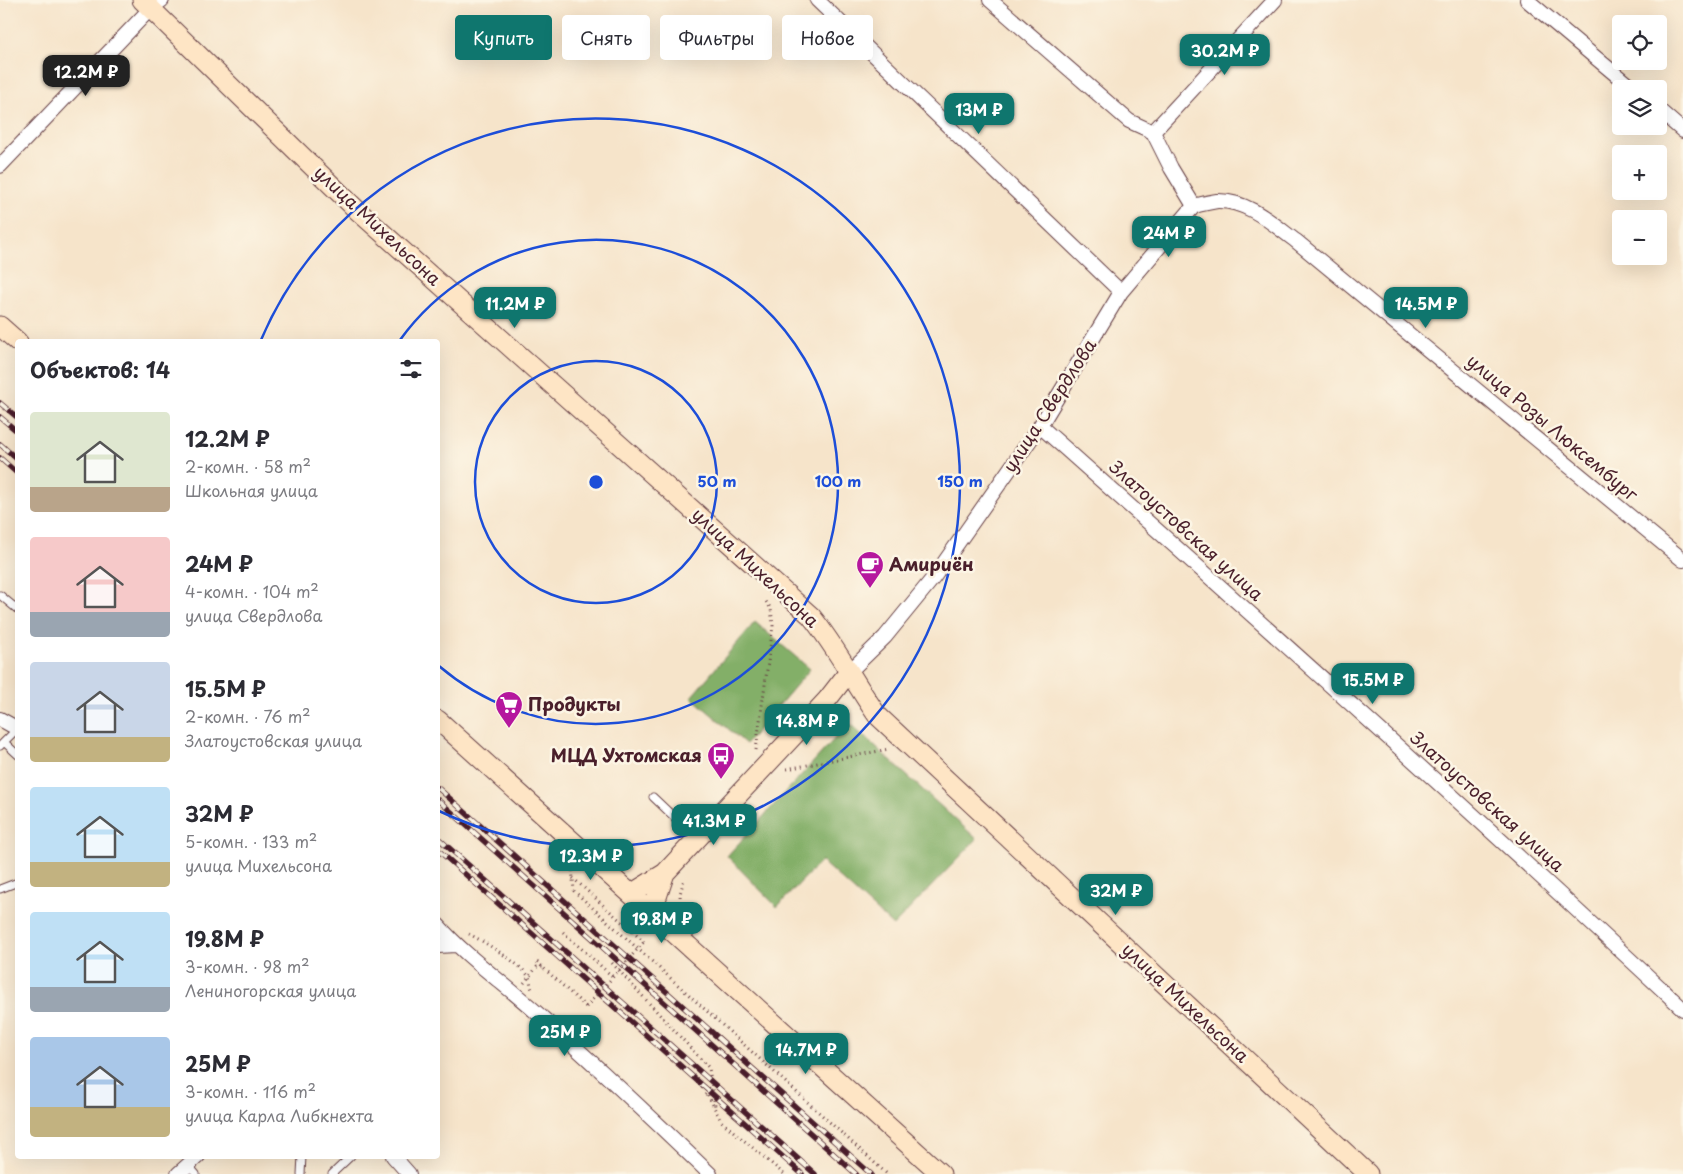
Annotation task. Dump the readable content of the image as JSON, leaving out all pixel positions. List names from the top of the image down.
{
  "streets": {
    "street": [
      "улица Михельсона",
      "улица Свердлова",
      "улица Розы Люксембург",
      "Златоустовская улица"
    ]
  },
  "crossings": [
    ["улица Михельсона", "улица Свердлова"],
    ["улица Свердлова", "улица Розы Люксембург"],
    ["улица Свердлова", "Златоустовская улица"]
  ],
  "places": {
    "cafe": ["Амириён"],
    "supermarket": ["Продукты"],
    "bus stop": ["МЦД Ухтомская"]
  },
  "page": {
    "map_buttons": ["+", "−"],
    "chip": [
      "Купить",
      "Снять",
      "Фильтры",
      "Новое"
    ],
    "price": [
      "30.2M ₽",
      "12.2M ₽",
      "13M ₽",
      "24M ₽",
      "11.2M ₽",
      "14.5M ₽",
      "15.5M ₽",
      "14.8M ₽",
      "41.3M ₽",
      "12.3M ₽",
      "32M ₽",
      "19.8M ₽",
      "25M ₽",
      "14.7M ₽"
    ],
    "heading": "Объектов: 14",
    "list": [
      {
        "name": "12.2M ₽",
        "note": "2-комн. · 58 m² · Школьная улица"
      },
      {
        "name": "24M ₽",
        "note": "4-комн. · 104 m² · улица Свердлова"
      },
      {
        "name": "15.5M ₽",
        "note": "2-комн. · 76 m² · Златоустовская улица"
      },
      {
        "name": "32M ₽",
        "note": "5-комн. · 133 m² · улица Михельсона"
      },
      {
        "name": "19.8M ₽",
        "note": "3-комн. · 98 m² · Лениногорская улица"
      },
      {
        "name": "25M ₽",
        "note": "3-комн. · 116 m² · улица Карла Либкнехта"
      }
    ]
  },
  "rings": ["50 m", "100 m", "150 m"]
}
